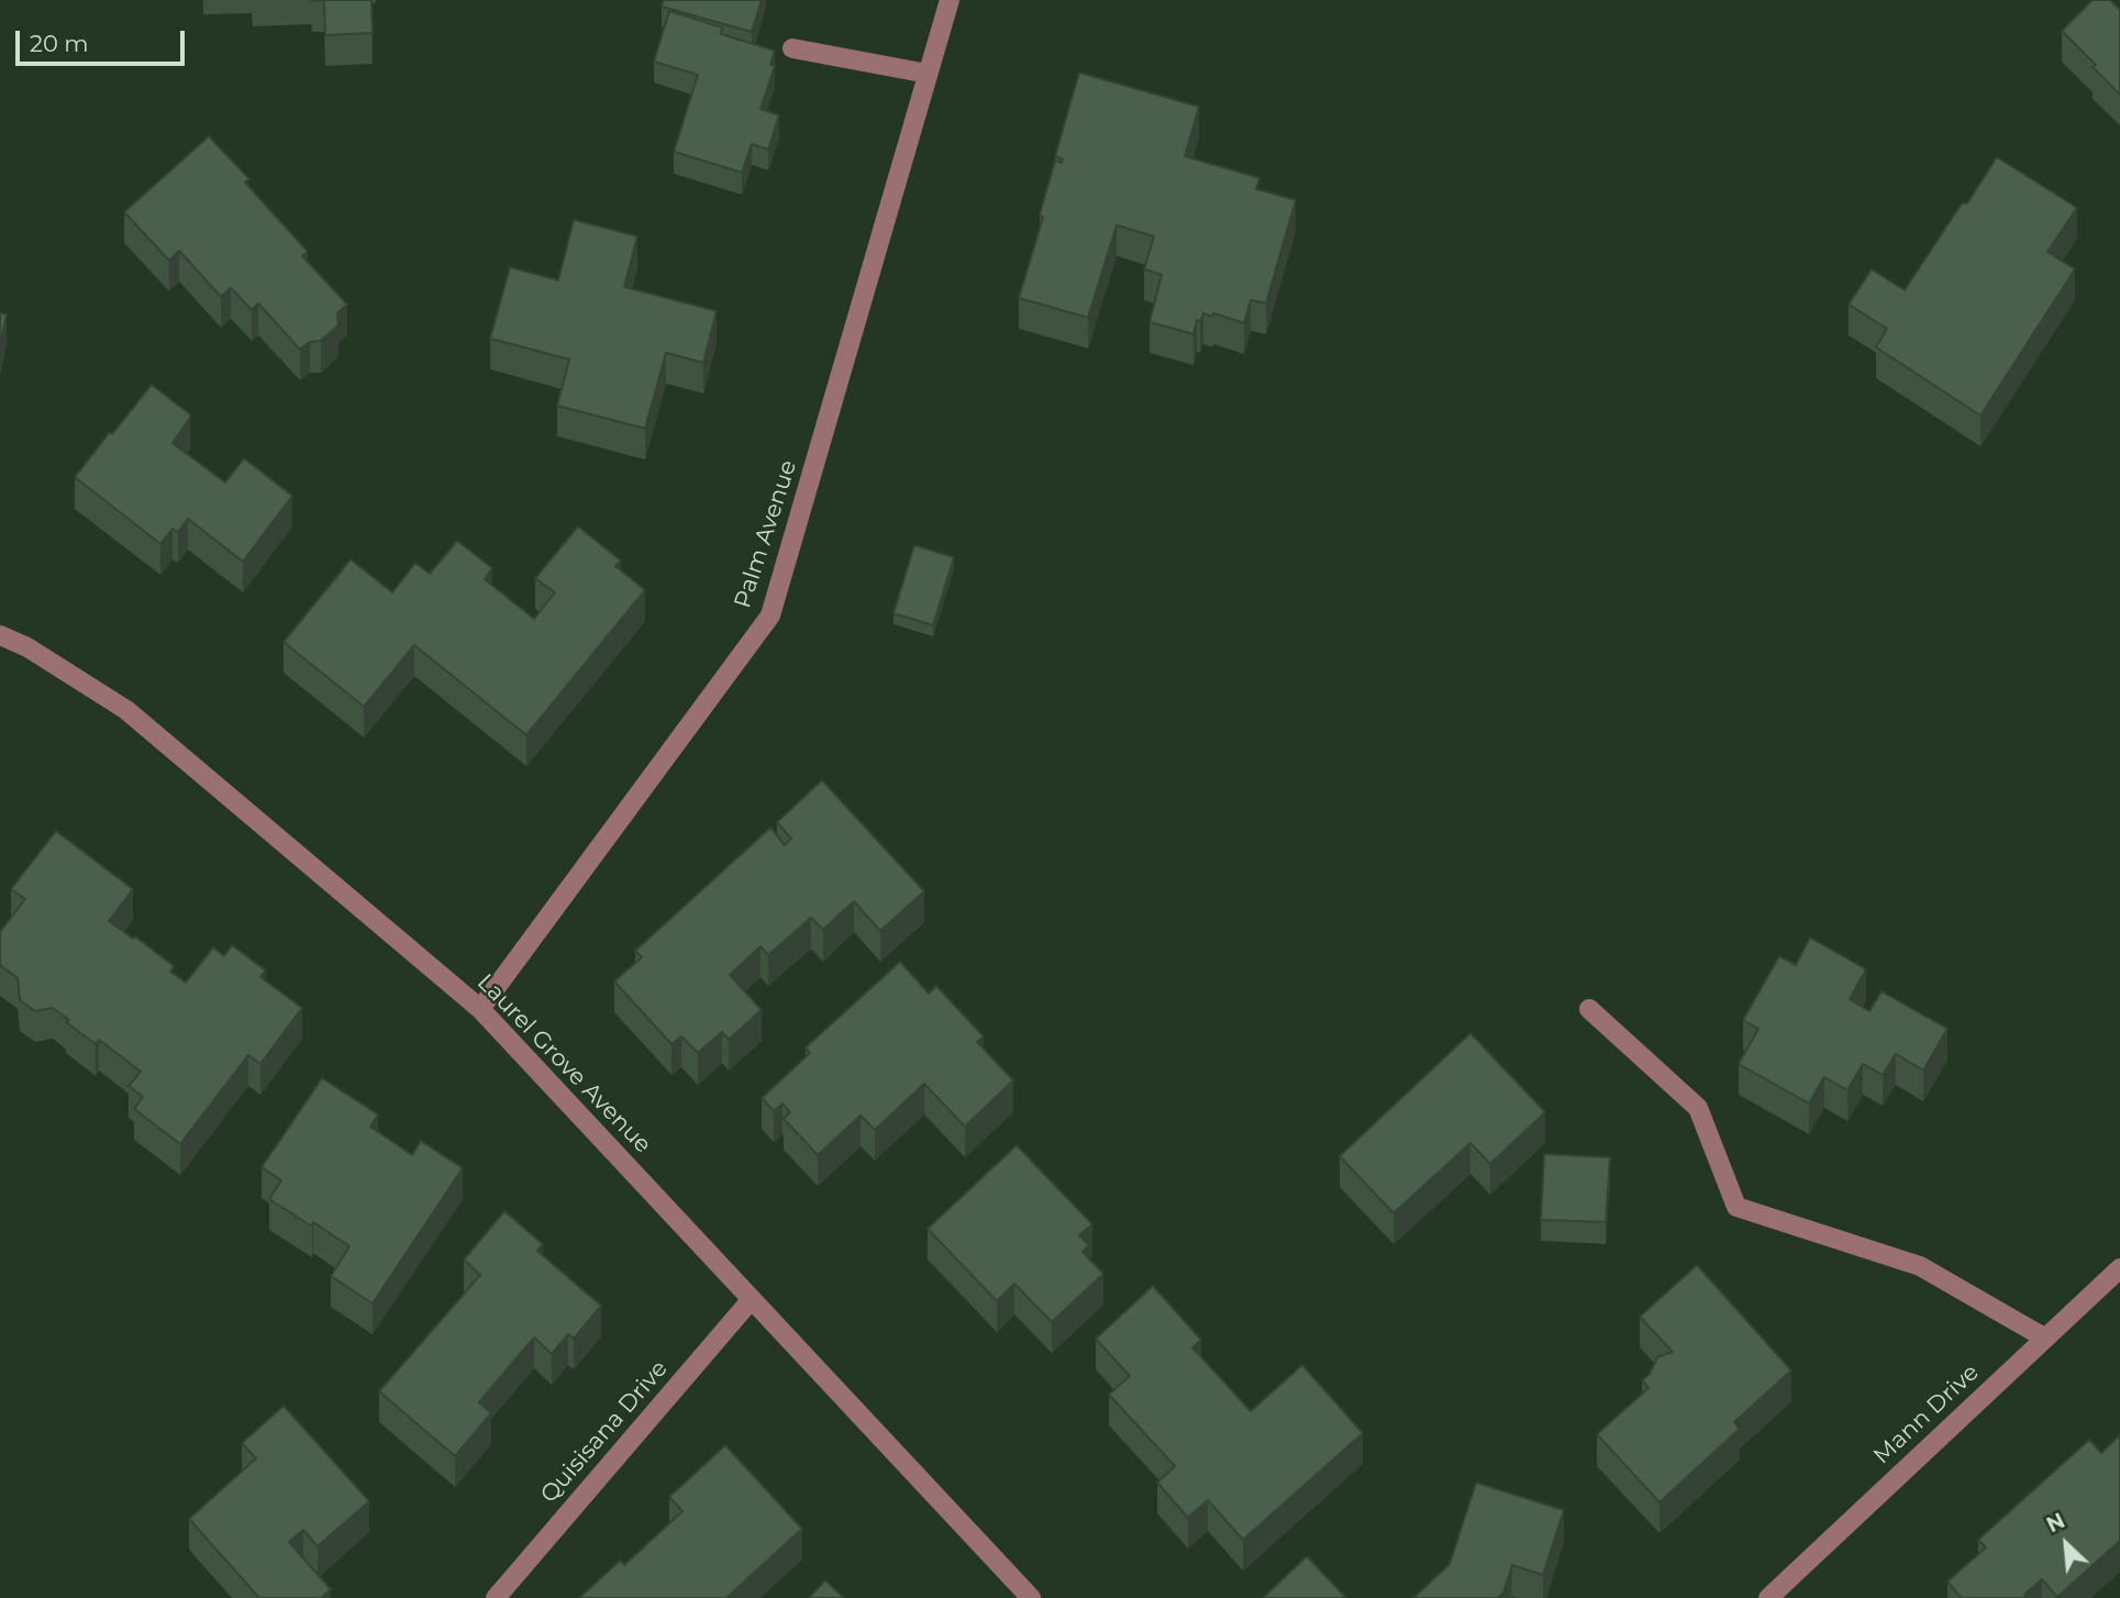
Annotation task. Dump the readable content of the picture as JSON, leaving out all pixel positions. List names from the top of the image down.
{
  "streets": {
    "street": [
      "Palm Avenue",
      "Laurel Grove Avenue",
      "Mann Drive",
      "Quisisana Drive"
    ]
  },
  "crossings": [
    ["Palm Avenue", "Laurel Grove Avenue"],
    ["Laurel Grove Avenue", "Quisisana Drive"]
  ],
  "scale_bar": "20 m",
  "north": "top left"
}
